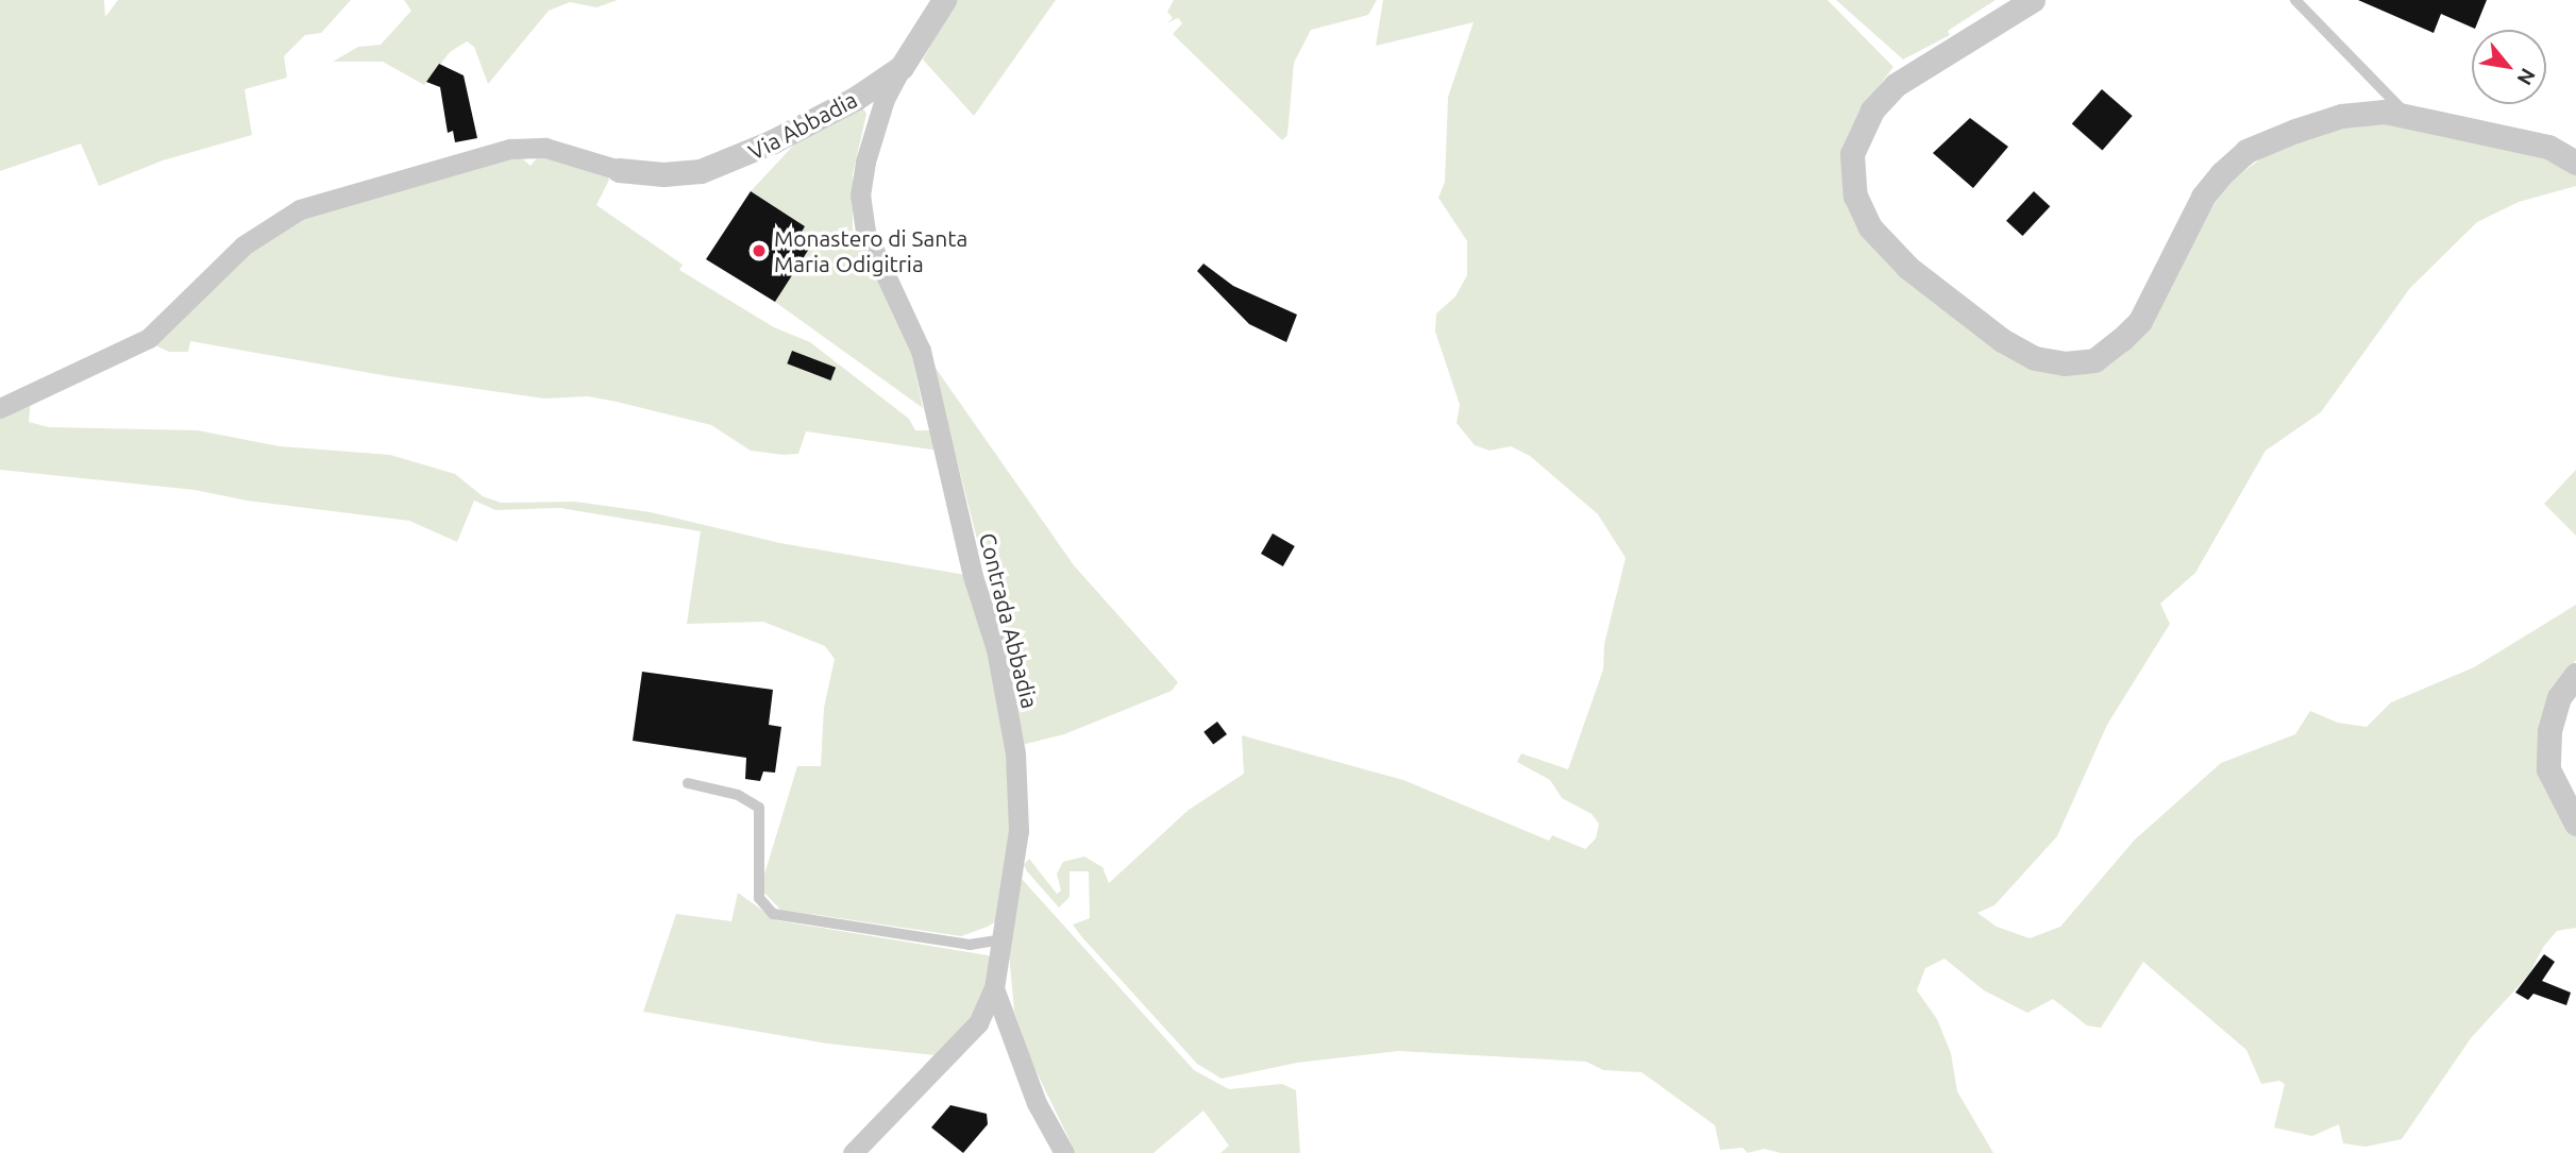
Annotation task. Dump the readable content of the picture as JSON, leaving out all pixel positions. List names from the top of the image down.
{
  "streets": {
    "street": ["Via Abbadia", "Contrada Abbadia"]
  },
  "crossings": [
    ["Via Abbadia", "Contrada Abbadia"]
  ],
  "places": ["Monastero di Santa Maria Odigitria"],
  "north": "bottom right"
}
